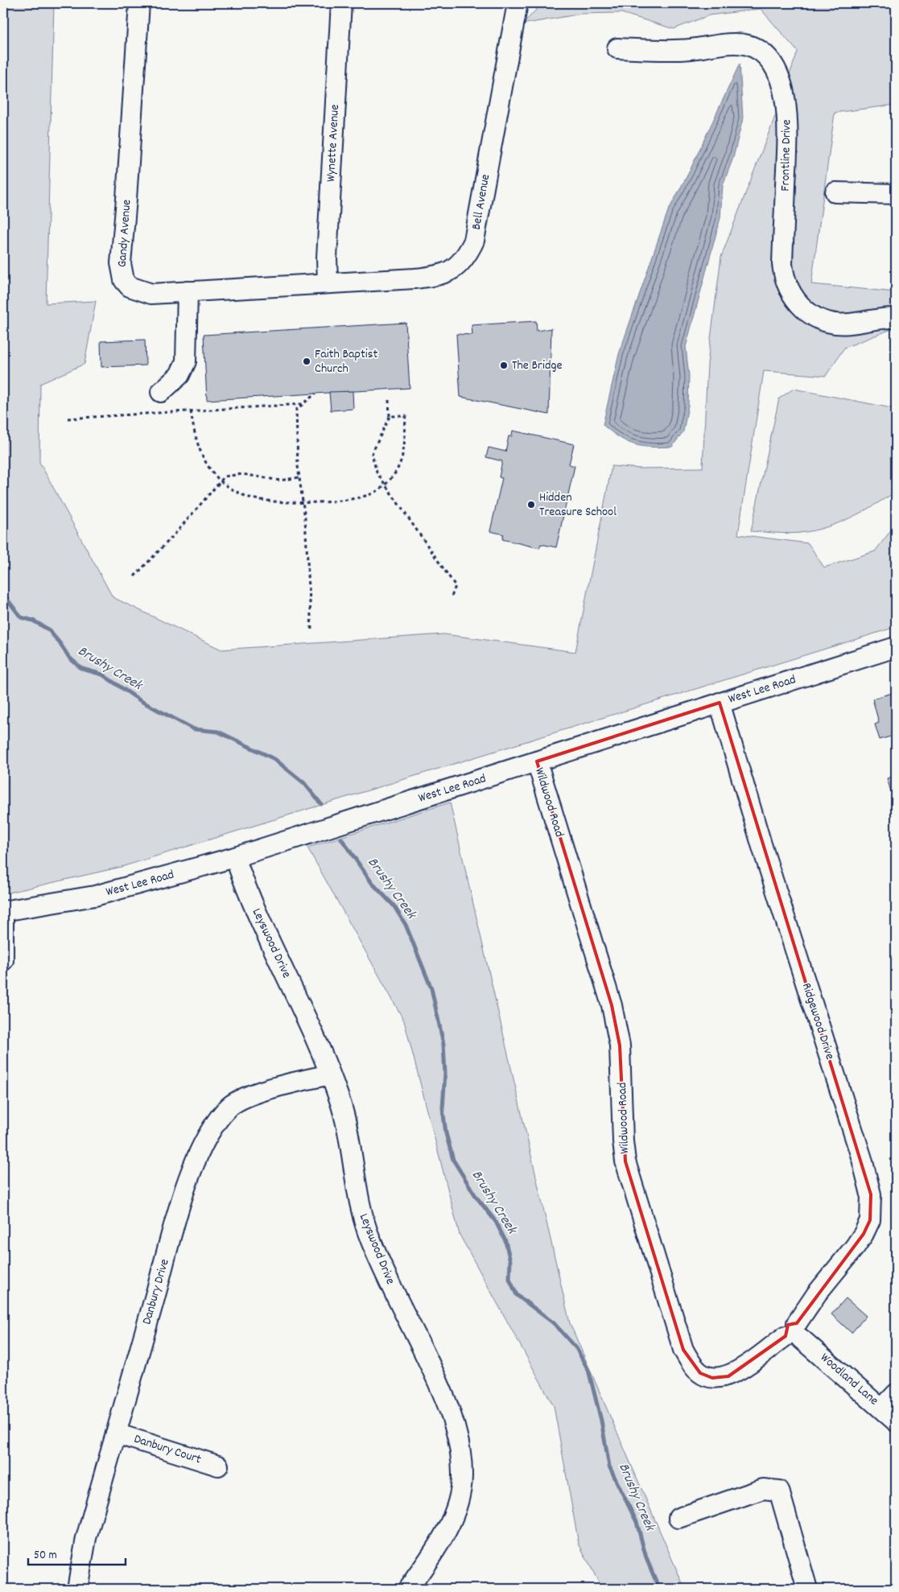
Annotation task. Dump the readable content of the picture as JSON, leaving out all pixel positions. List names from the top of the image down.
{
  "streets": {
    "street": [
      "Wynette Avenue",
      "Frontline Drive",
      "Bell Avenue",
      "Gandy Avenue",
      "West Lee Road",
      "Wildwood Road",
      "Leyswood Drive",
      "Ridgewood Drive",
      "Danbury Drive",
      "Woodland Lane",
      "Danbury Court"
    ]
  },
  "crossings": [
    ["Wynette Avenue", "Bell Avenue"],
    ["Wynette Avenue", "Gandy Avenue"],
    ["Bell Avenue", "Gandy Avenue"],
    ["West Lee Road", "Wildwood Road"],
    ["West Lee Road", "Leyswood Drive"],
    ["West Lee Road", "Ridgewood Drive"],
    ["Wildwood Road", "Ridgewood Drive"],
    ["Wildwood Road", "Woodland Lane"],
    ["Leyswood Drive", "Danbury Drive"],
    ["Ridgewood Drive", "Woodland Lane"],
    ["Danbury Drive", "Danbury Court"]
  ],
  "water": ["Brushy Creek"],
  "places": ["Faith Baptist Church", "The Bridge", "Hidden Treasure School"],
  "scale_bar": "50 m"
}
